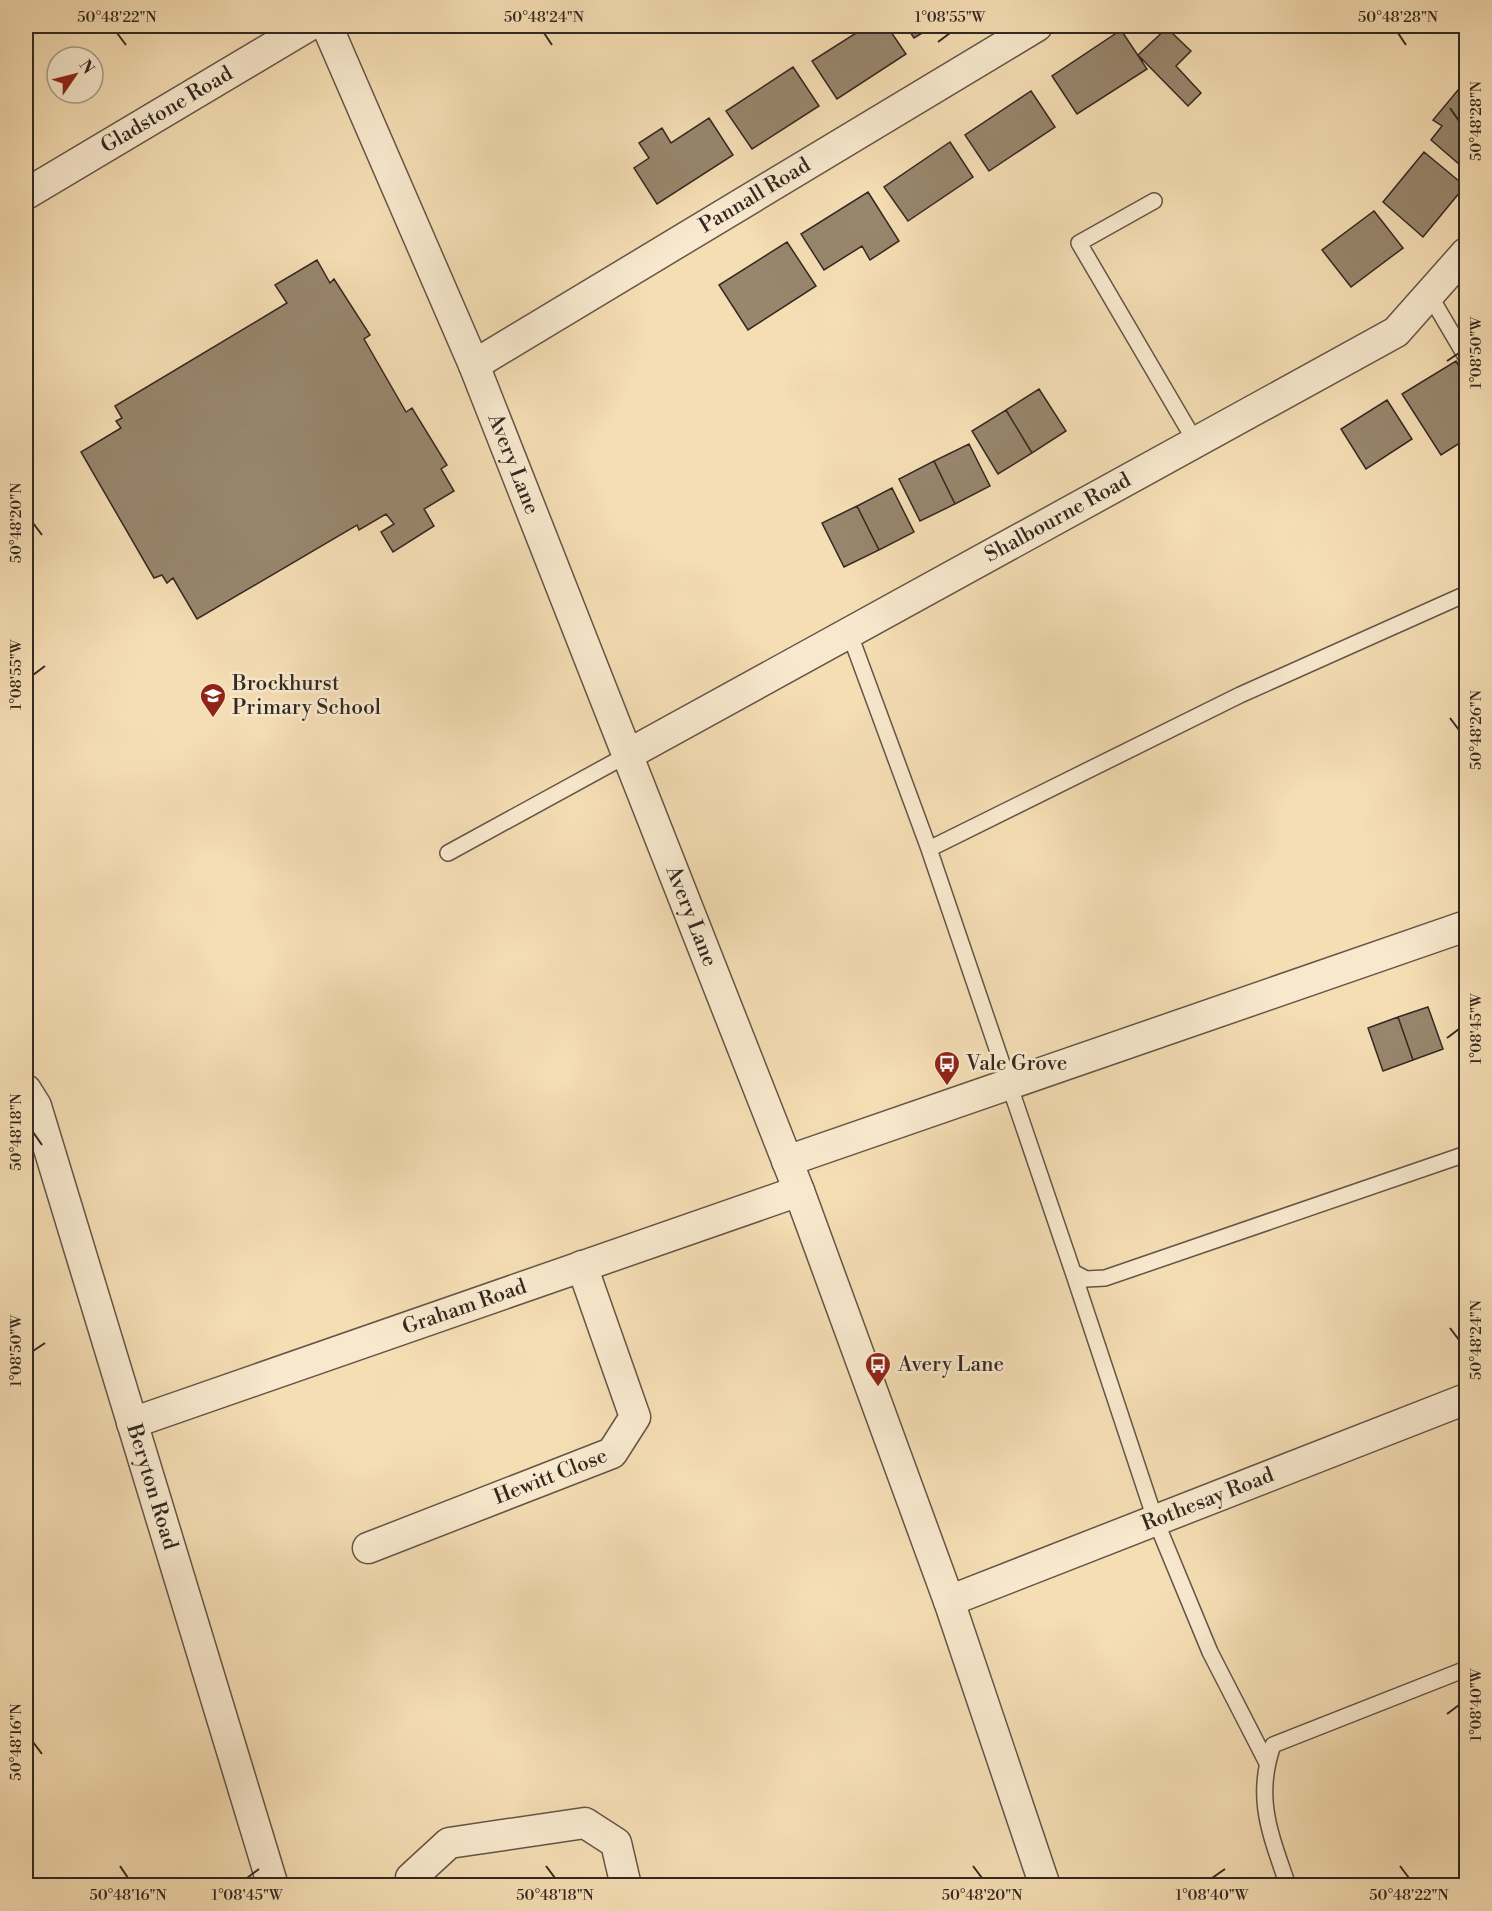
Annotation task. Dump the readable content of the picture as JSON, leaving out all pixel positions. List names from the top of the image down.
{
  "streets": {
    "street": [
      "Gladstone Road",
      "Pannall Road",
      "Avery Lane",
      "Shalbourne Road",
      "Graham Road",
      "Hewitt Close",
      "Beryton Road",
      "Rothesay Road"
    ]
  },
  "crossings": [
    ["Pannall Road", "Avery Lane"],
    ["Avery Lane", "Shalbourne Road"],
    ["Avery Lane", "Graham Road"],
    ["Avery Lane", "Rothesay Road"],
    ["Graham Road", "Hewitt Close"],
    ["Graham Road", "Beryton Road"]
  ],
  "places": {
    "school or university": ["Brockhurst Primary School"],
    "bus stop": ["Vale Grove", "Avery Lane"]
  },
  "north": "top right",
  "coordinates": [
    "50°48'22\"N",
    "50°48'24\"N",
    "1°08'55\"W",
    "50°48'28\"N",
    "1°08'50\"W",
    "50°48'20\"N",
    "50°48'26\"N",
    "1°08'45\"W",
    "50°48'18\"N",
    "1°08'40\"W",
    "50°48'16\"N"
  ]
}
